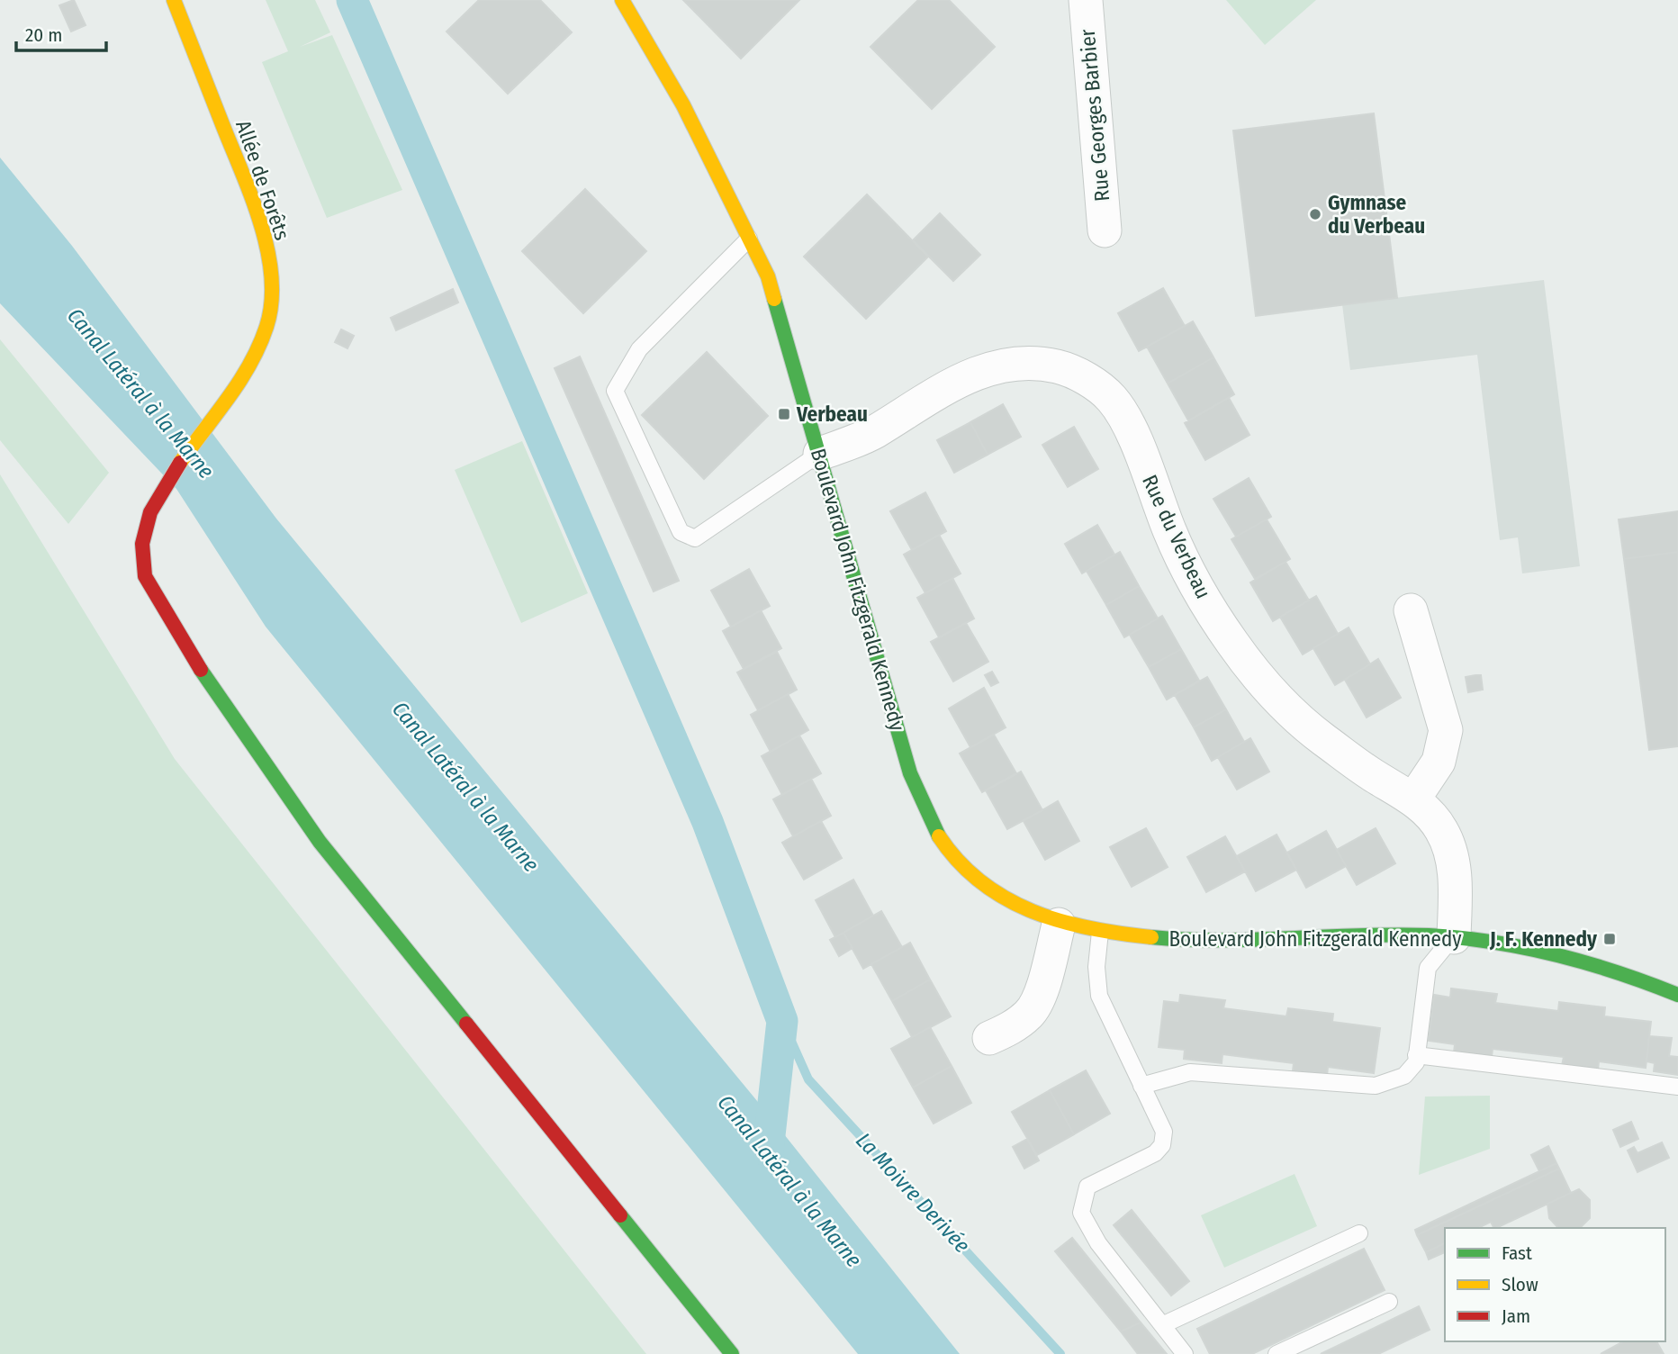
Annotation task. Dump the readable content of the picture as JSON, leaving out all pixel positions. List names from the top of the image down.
{
  "streets": {
    "street": [
      "Rue Georges Barbier",
      "Allée de Forêts",
      "Rue du Verbeau",
      "Boulevard John Fitzgerald Kennedy"
    ]
  },
  "crossings": [
    ["Rue du Verbeau", "Boulevard John Fitzgerald Kennedy"]
  ],
  "water": ["Canal Latéral à la Marne", "La Moivre Derivée"],
  "places": {
    "other": ["Gymnase du Verbeau"],
    "transit": ["Verbeau", "J. F. Kennedy"]
  },
  "legend": ["Fast", "Slow", "Jam"],
  "scale_bar": "20 m"
}
